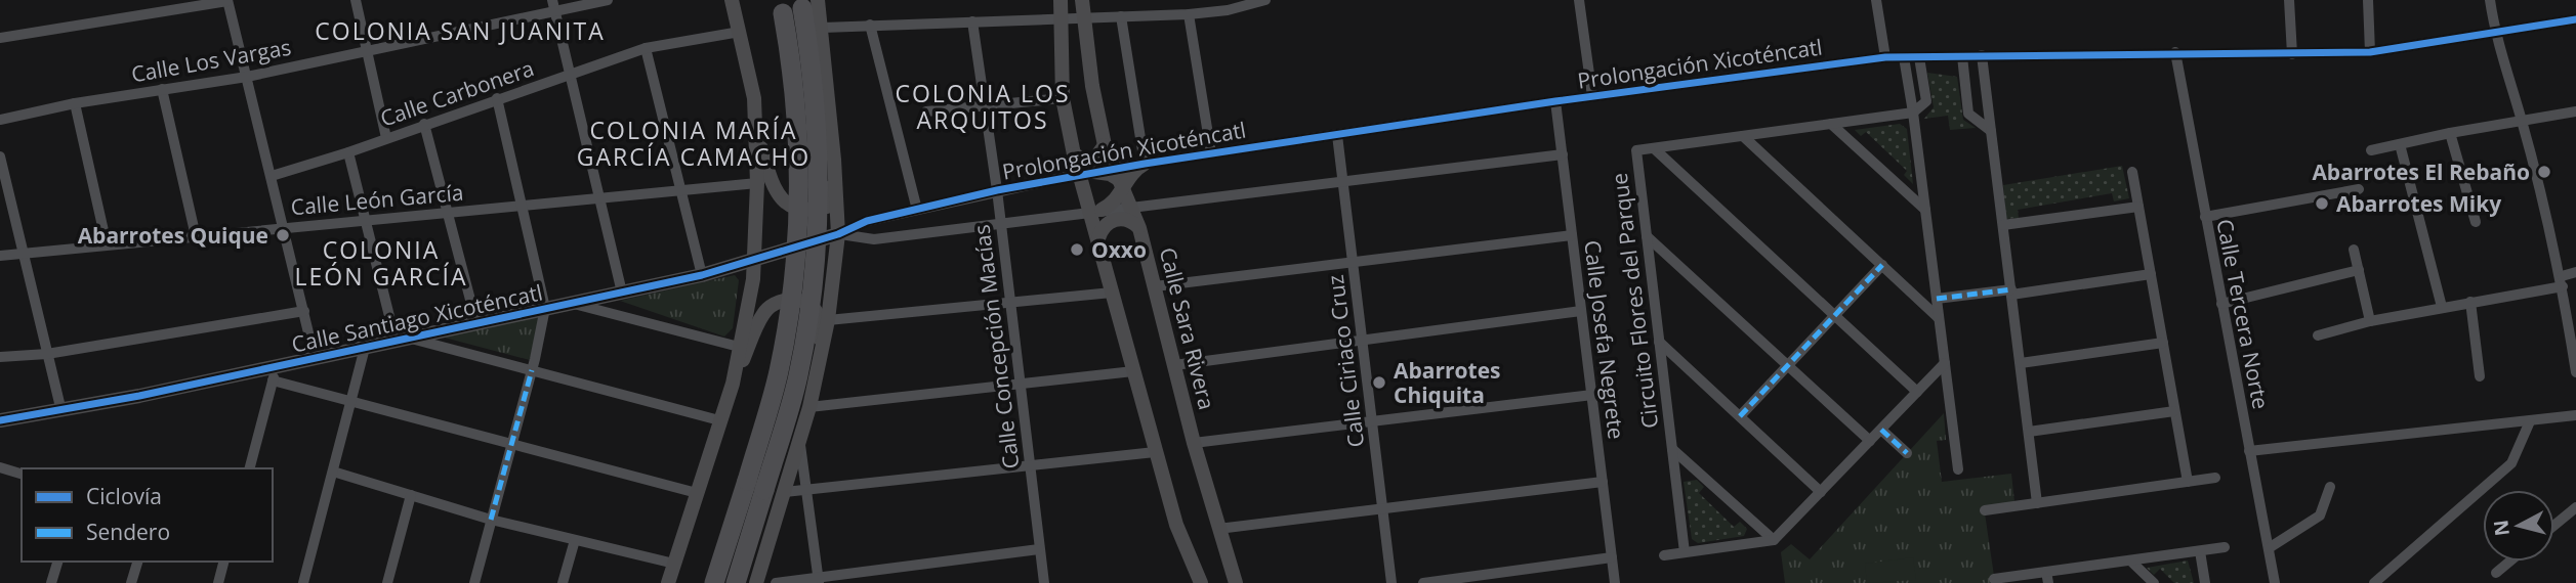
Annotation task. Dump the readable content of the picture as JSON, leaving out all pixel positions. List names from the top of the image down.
{
  "streets": {
    "street": [
      "Calle Los Vargas",
      "Prolongación Xicoténcatl",
      "Calle Carbonera",
      "Calle León García",
      "Circuito Flores del Parque",
      "Calle Tercera Norte",
      "Calle Santiago Xicoténcatl",
      "Calle Sara Rivera",
      "Calle Josefa Negrete",
      "Calle Concepción Macías",
      "Calle Ciriaco Cruz"
    ]
  },
  "crossings": [
    ["Prolongación Xicoténcatl", "Calle Tercera Norte"],
    ["Prolongación Xicoténcatl", "Calle Santiago Xicoténcatl"],
    ["Prolongación Xicoténcatl", "Calle Sara Rivera"],
    ["Prolongación Xicoténcatl", "Calle Josefa Negrete"],
    ["Prolongación Xicoténcatl", "Calle Concepción Macías"],
    ["Prolongación Xicoténcatl", "Calle Ciriaco Cruz"]
  ],
  "districts": [
    "COLONIA SAN JUANITA",
    "COLONIA LOS ARQUITOS",
    "COLONIA MARÍA GARCÍA CAMACHO",
    "COLONIA LEÓN GARCÍA"
  ],
  "places": [
    "Abarrotes El Rebaño",
    "Abarrotes Miky",
    "Abarrotes Quique",
    "Oxxo",
    "Abarrotes Chiquita"
  ],
  "legend": ["Ciclovía", "Sendero"],
  "north": "left"
}
